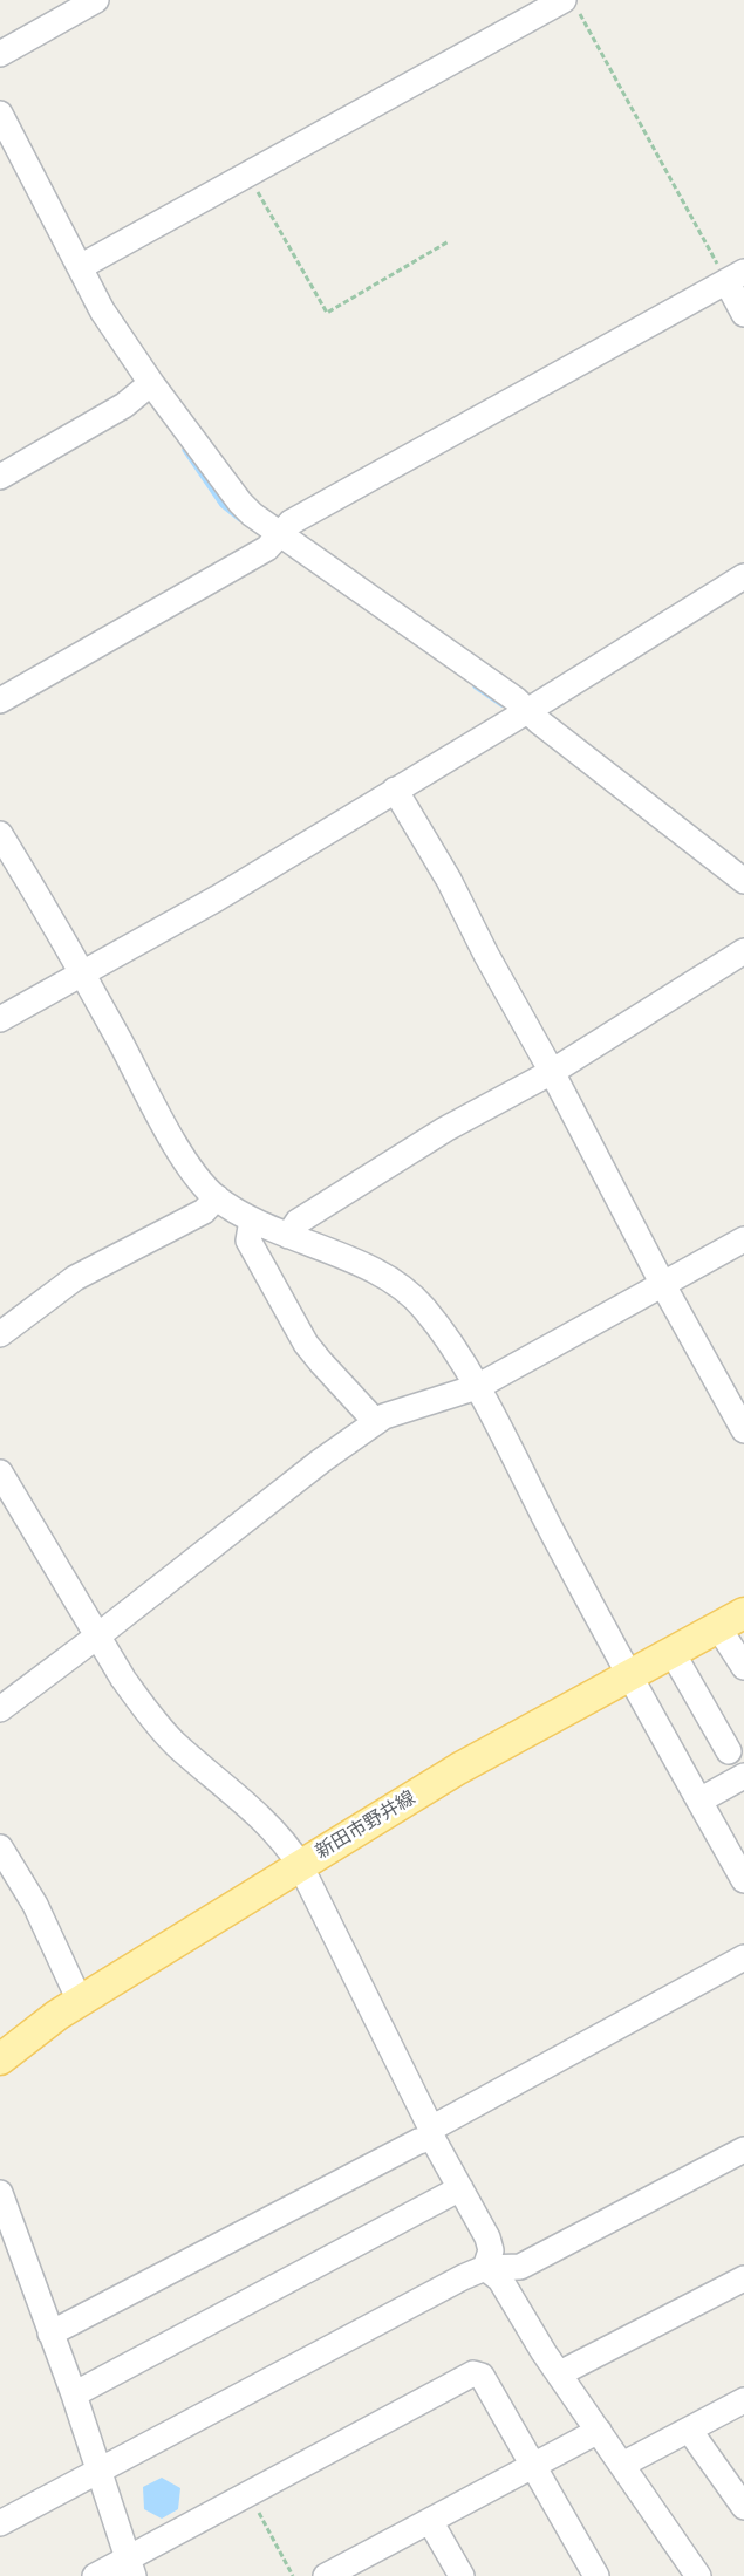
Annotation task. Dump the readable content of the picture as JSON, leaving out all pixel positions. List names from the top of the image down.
{
  "streets": {
    "main road": ["新田市野井線"]
  }
}
